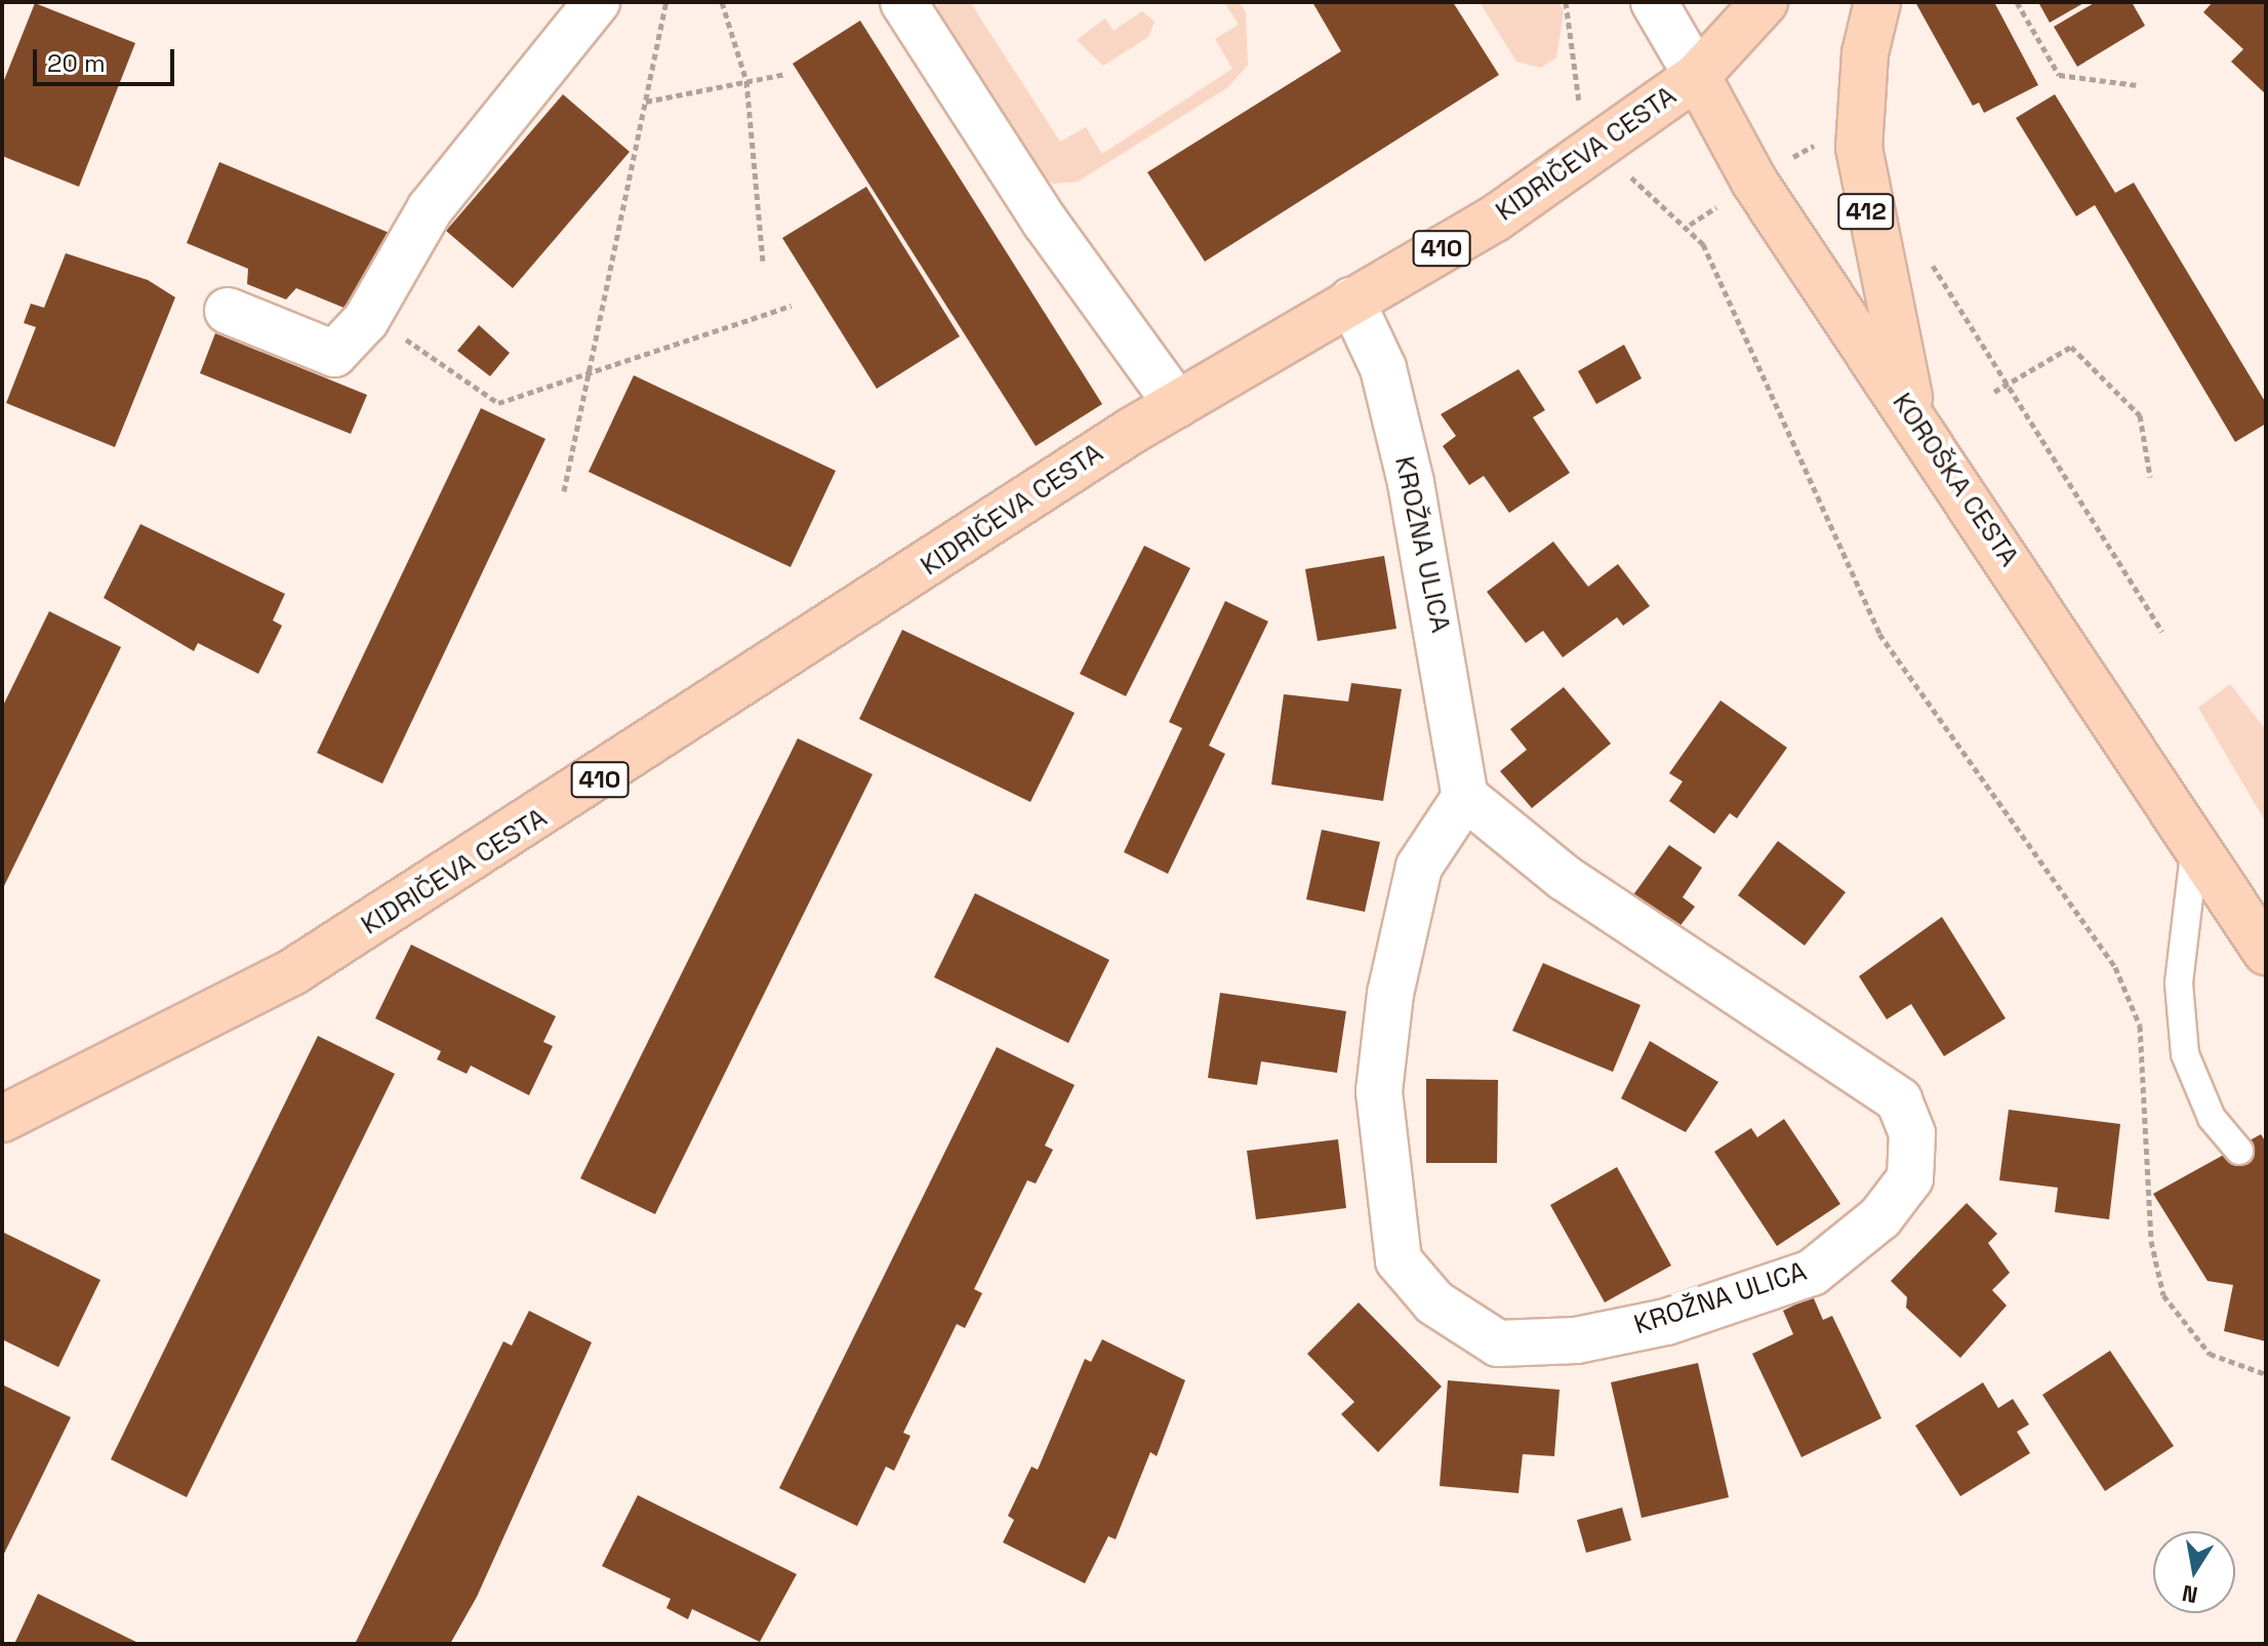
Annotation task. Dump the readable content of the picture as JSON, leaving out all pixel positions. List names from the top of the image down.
{
  "streets": {
    "main road": [
      "KIDRIČEVA CESTA",
      "412",
      "410",
      "KOROŠKA CESTA"
    ],
    "street": ["KROŽNA ULICA"]
  },
  "crossings": [
    ["KIDRIČEVA CESTA", "KOROŠKA CESTA"],
    ["KIDRIČEVA CESTA", "KROŽNA ULICA"],
    ["412", "KOROŠKA CESTA"]
  ],
  "scale_bar": "20 m",
  "north": "bottom"
}
